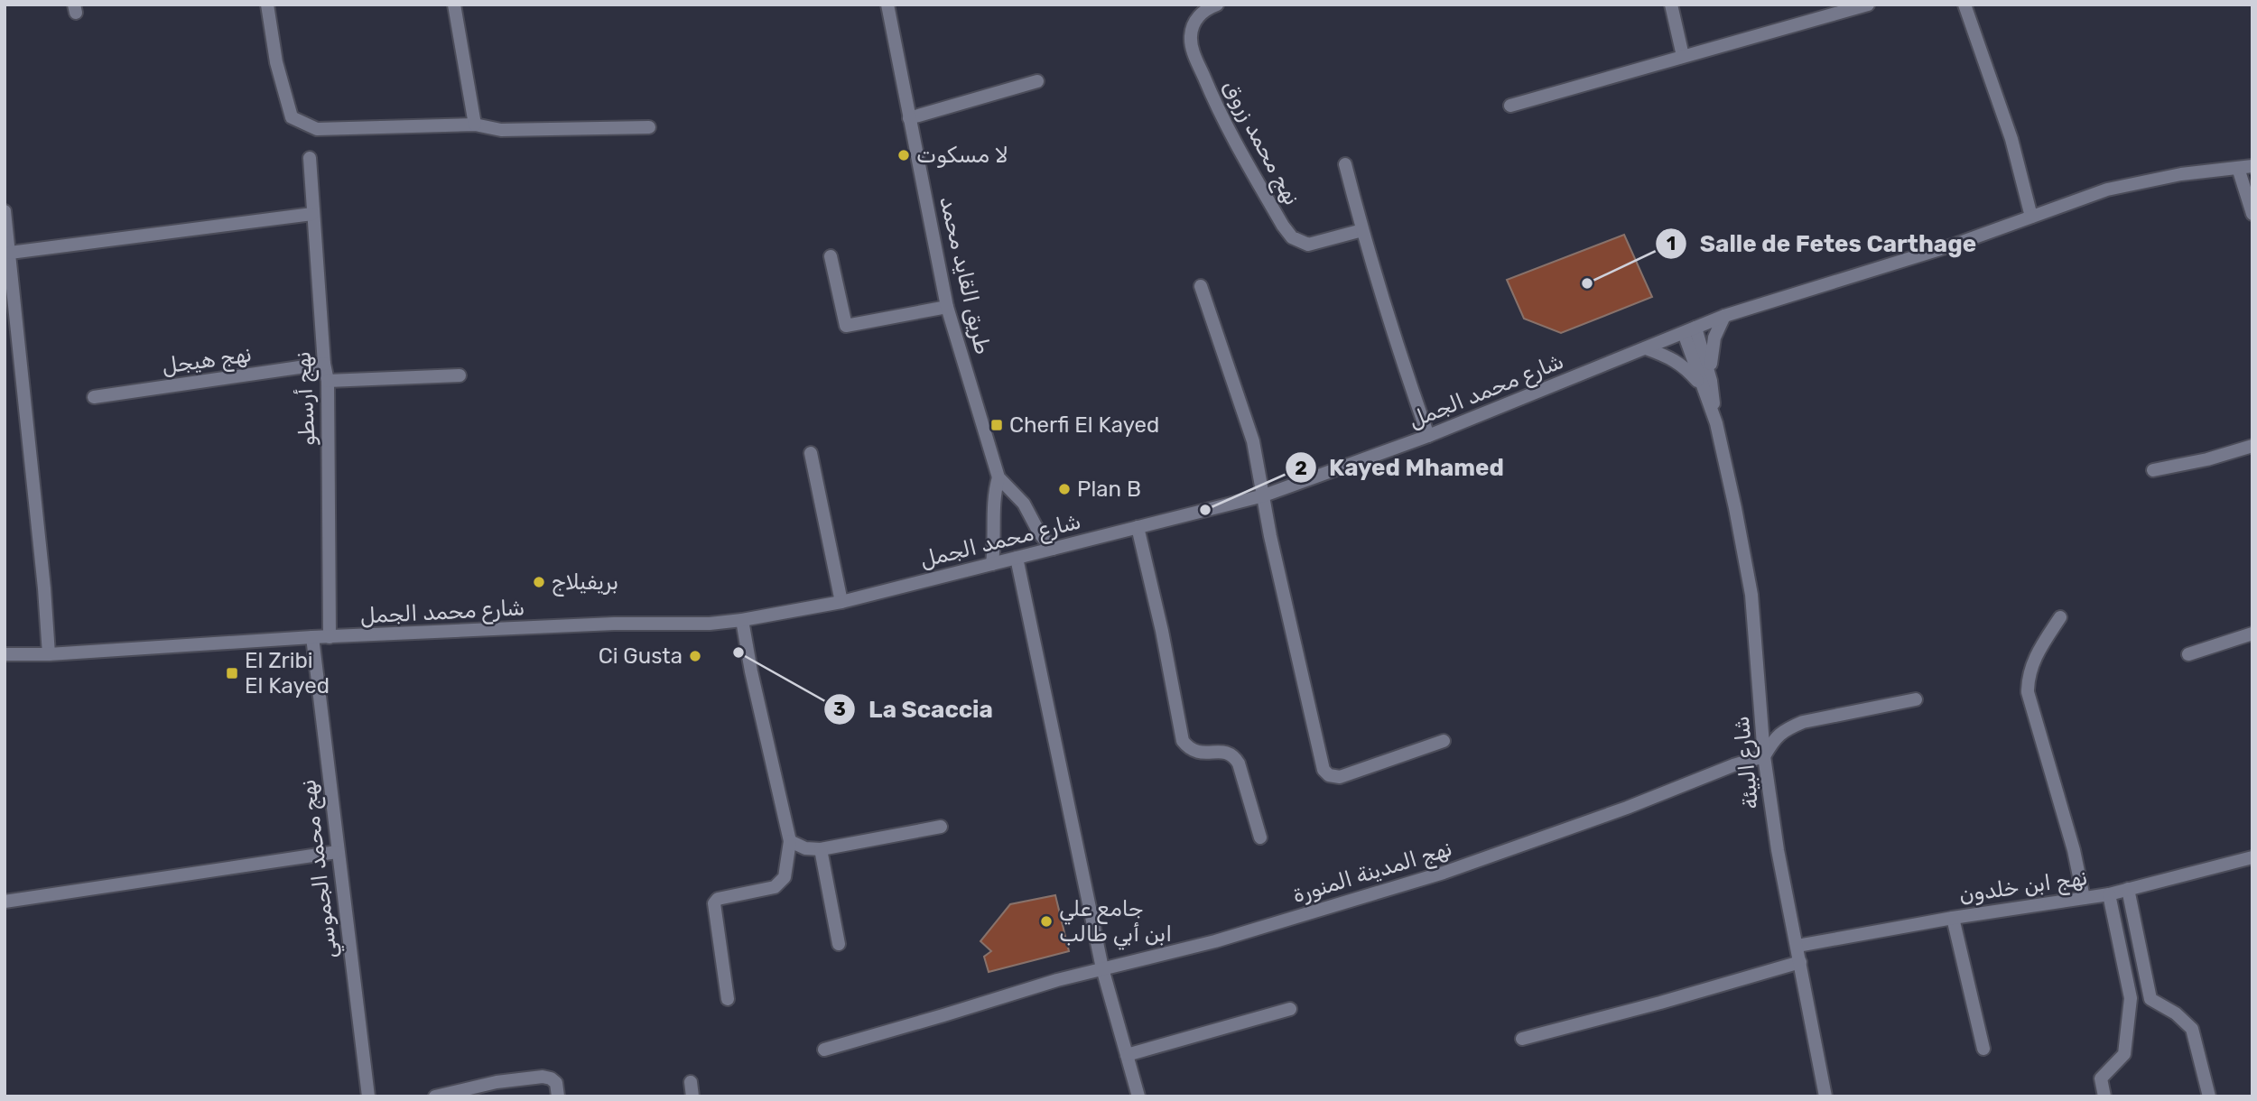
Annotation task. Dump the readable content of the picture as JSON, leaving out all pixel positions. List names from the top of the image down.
{
  "streets": {
    "street": [
      "نهج محمد زروق",
      "طريق القايد محمد",
      "نهج هيجل",
      "شارع محمد الجمل",
      "نهج أرسطو",
      "شارع البيئة",
      "نهج محمد الجموسي",
      "نهج المدينة المنورة",
      "نهج ابن خلدون"
    ]
  },
  "crossings": [
    ["طريق القايد محمد", "شارع محمد الجمل"],
    ["نهج هيجل", "نهج أرسطو"],
    ["شارع محمد الجمل", "نهج أرسطو"],
    ["شارع محمد الجمل", "شارع البيئة"],
    ["شارع محمد الجمل", "نهج محمد الجموسي"],
    ["شارع البيئة", "نهج المدينة المنورة"],
    ["شارع البيئة", "نهج ابن خلدون"]
  ],
  "places": {
    "other": [
      "لا مسكوت",
      "Salle de Fetes Carthage",
      "Plan B",
      "Kayed Mhamed",
      "بريفيلاج",
      "La Scaccia",
      "Ci Gusta",
      "جامع علي ابن أبي طالب"
    ],
    "transit": ["Cherfi El Kayed", "El Zribi El Kayed"]
  }
}
